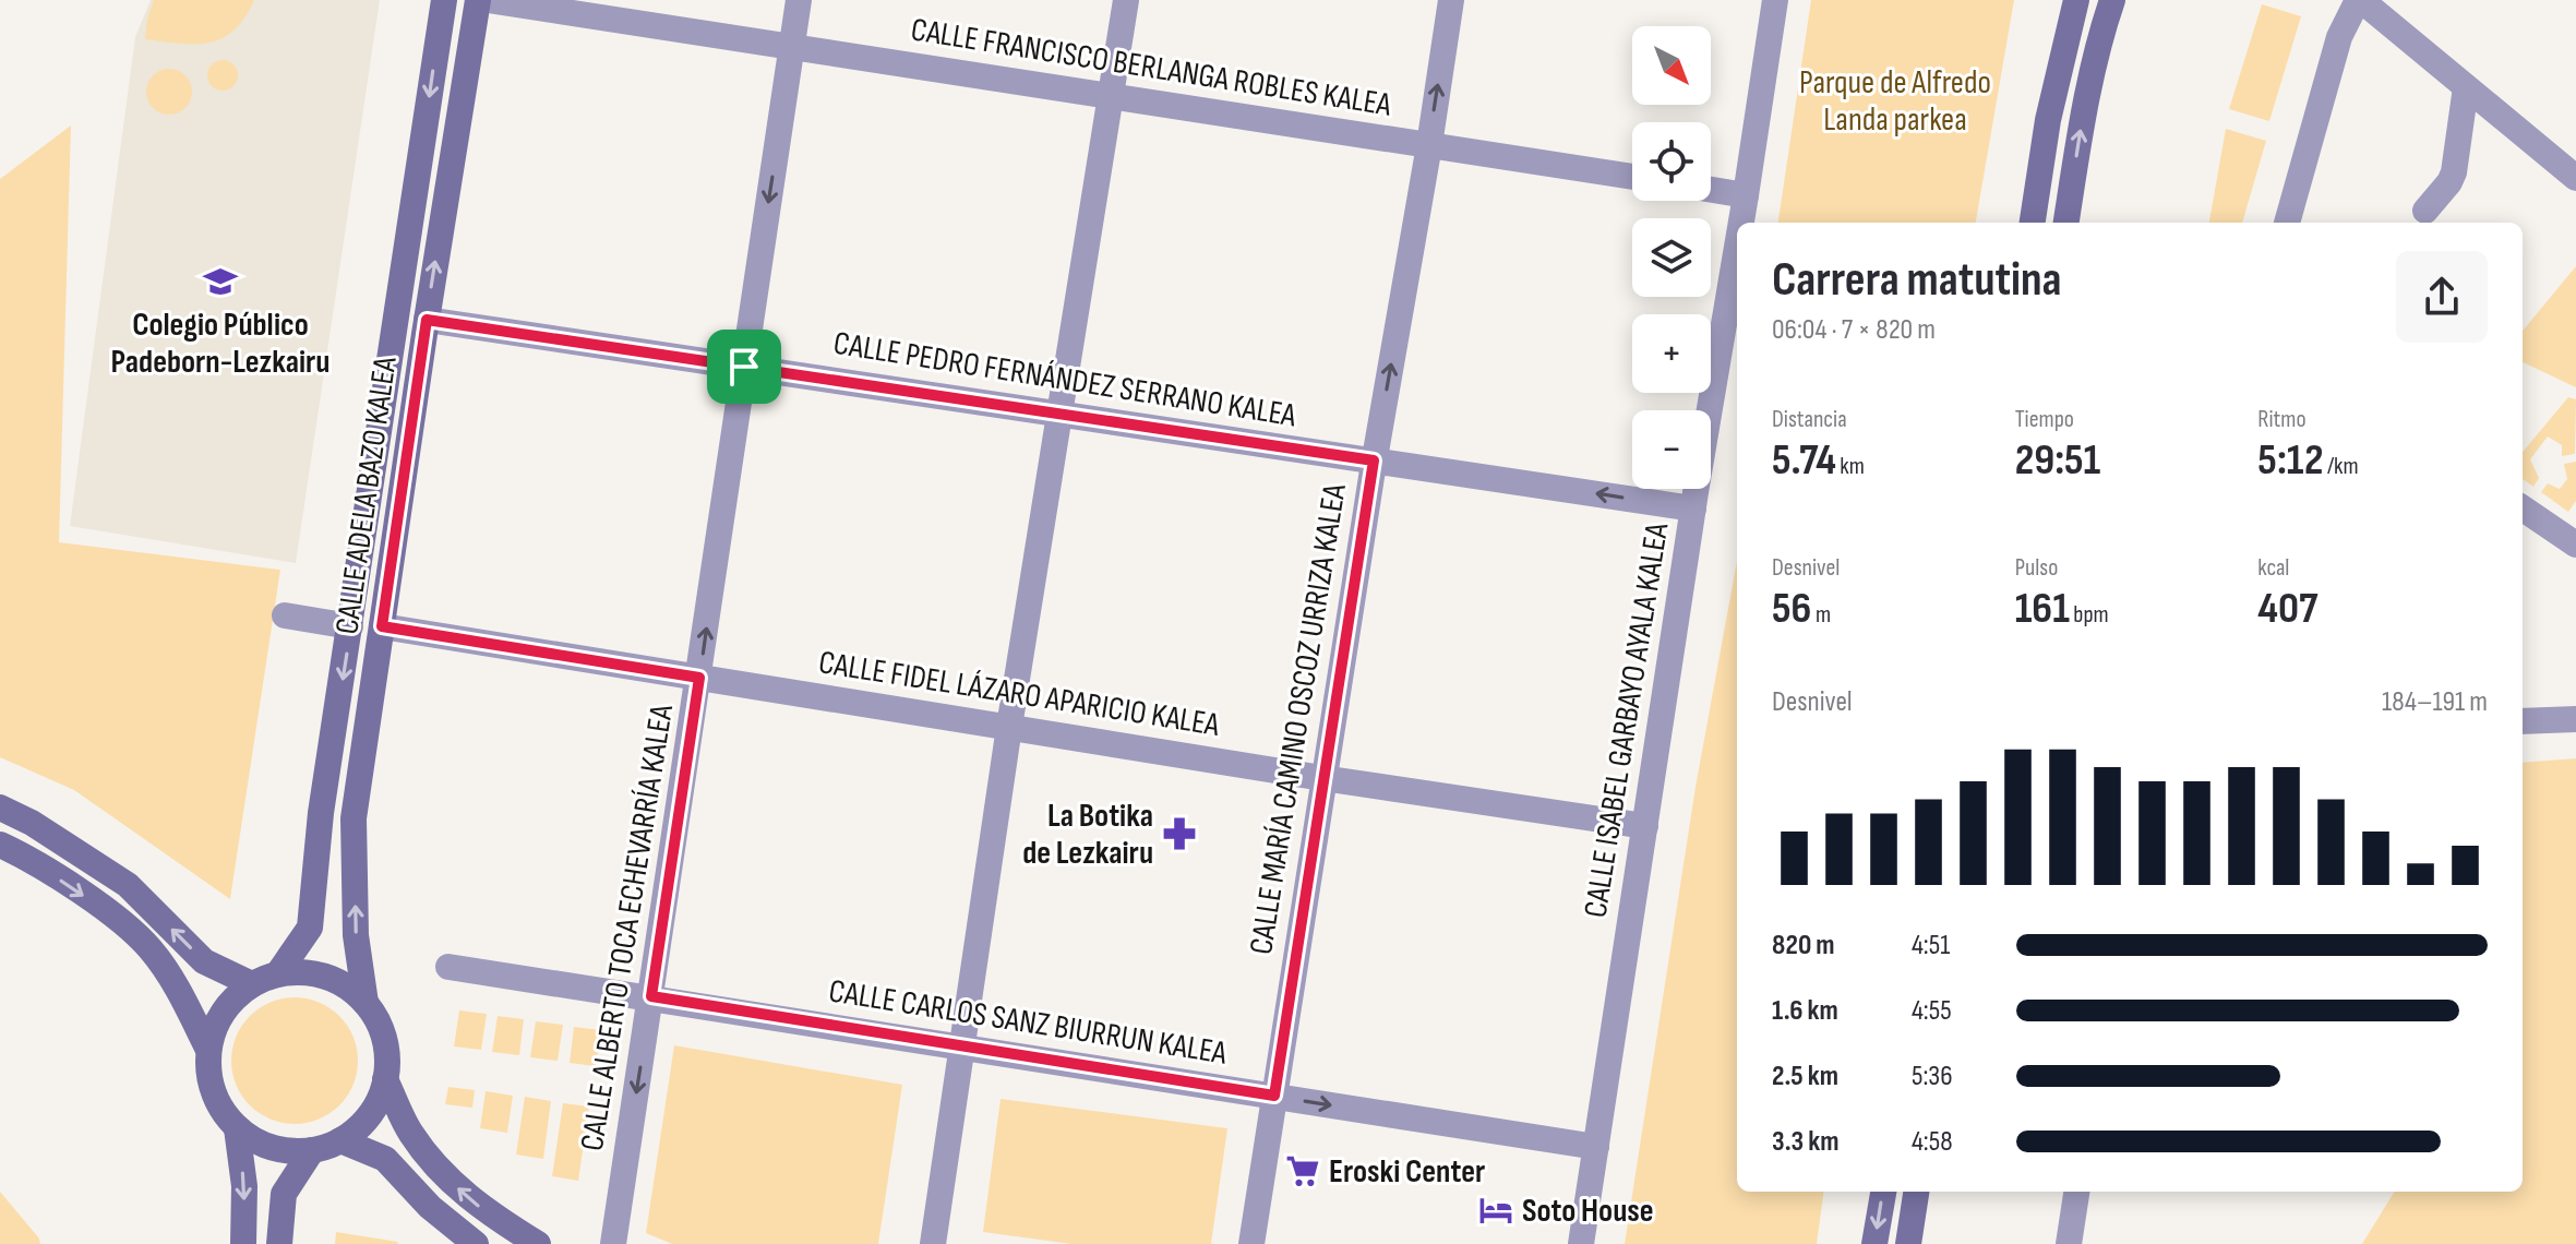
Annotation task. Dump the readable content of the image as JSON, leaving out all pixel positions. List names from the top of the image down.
{
  "streets": {
    "street": [
      "CALLE FRANCISCO BERLANGA ROBLES KALEA",
      "CALLE PEDRO FERNÁNDEZ SERRANO KALEA",
      "CALLE ADELA BAZO KALEA",
      "CALLE FIDEL LÁZARO APARICIO KALEA",
      "CALLE MARÍA CAMINO OSCOZ URRIZA KALEA",
      "CALLE ISABEL GARBAYO AYALA KALEA",
      "CALLE ALBERTO TOCA ECHEVARRÍA KALEA",
      "CALLE CARLOS SANZ BIURRUN KALEA"
    ]
  },
  "crossings": [
    ["CALLE FRANCISCO BERLANGA ROBLES KALEA", "CALLE MARÍA CAMINO OSCOZ URRIZA KALEA"],
    ["CALLE FRANCISCO BERLANGA ROBLES KALEA", "CALLE ALBERTO TOCA ECHEVARRÍA KALEA"],
    ["CALLE PEDRO FERNÁNDEZ SERRANO KALEA", "CALLE ADELA BAZO KALEA"],
    ["CALLE PEDRO FERNÁNDEZ SERRANO KALEA", "CALLE MARÍA CAMINO OSCOZ URRIZA KALEA"],
    ["CALLE PEDRO FERNÁNDEZ SERRANO KALEA", "CALLE ISABEL GARBAYO AYALA KALEA"],
    ["CALLE PEDRO FERNÁNDEZ SERRANO KALEA", "CALLE ALBERTO TOCA ECHEVARRÍA KALEA"],
    ["CALLE ADELA BAZO KALEA", "CALLE FIDEL LÁZARO APARICIO KALEA"],
    ["CALLE FIDEL LÁZARO APARICIO KALEA", "CALLE MARÍA CAMINO OSCOZ URRIZA KALEA"],
    ["CALLE FIDEL LÁZARO APARICIO KALEA", "CALLE ISABEL GARBAYO AYALA KALEA"],
    ["CALLE FIDEL LÁZARO APARICIO KALEA", "CALLE ALBERTO TOCA ECHEVARRÍA KALEA"],
    ["CALLE MARÍA CAMINO OSCOZ URRIZA KALEA", "CALLE CARLOS SANZ BIURRUN KALEA"],
    ["CALLE ISABEL GARBAYO AYALA KALEA", "CALLE CARLOS SANZ BIURRUN KALEA"],
    ["CALLE ALBERTO TOCA ECHEVARRÍA KALEA", "CALLE CARLOS SANZ BIURRUN KALEA"]
  ],
  "one_way": ["CALLE MARÍA CAMINO OSCOZ URRIZA KALEA"],
  "parks": ["Parque de Alfredo Landa parkea"],
  "places": {
    "school or university": ["Colegio Público Padeborn-Lezkairu"],
    "pharmacy": ["La Botika de Lezkairu"],
    "supermarket": ["Eroski Center"],
    "hotel": ["Soto House"]
  },
  "north": "bottom right",
  "page": {
    "map_buttons": ["+", "−"],
    "heading": ["Carrera matutina", "06:04 · 7 × 820 m"],
    "stats": [
      ["Distancia", "5.74 km"],
      ["Tiempo", "29:51"],
      ["Ritmo", "5:12 /km"],
      ["Desnivel", "56 m"],
      ["Pulso", "161 bpm"],
      ["kcal", "407"]
    ],
    "chart": ["Desnivel", "184–191 m"],
    "list": [
      {
        "name": "820 m",
        "note": "4:51"
      },
      {
        "name": "1.6 km",
        "note": "4:55"
      },
      {
        "name": "2.5 km",
        "note": "5:36"
      },
      {
        "name": "3.3 km",
        "note": "4:58"
      }
    ]
  }
}
